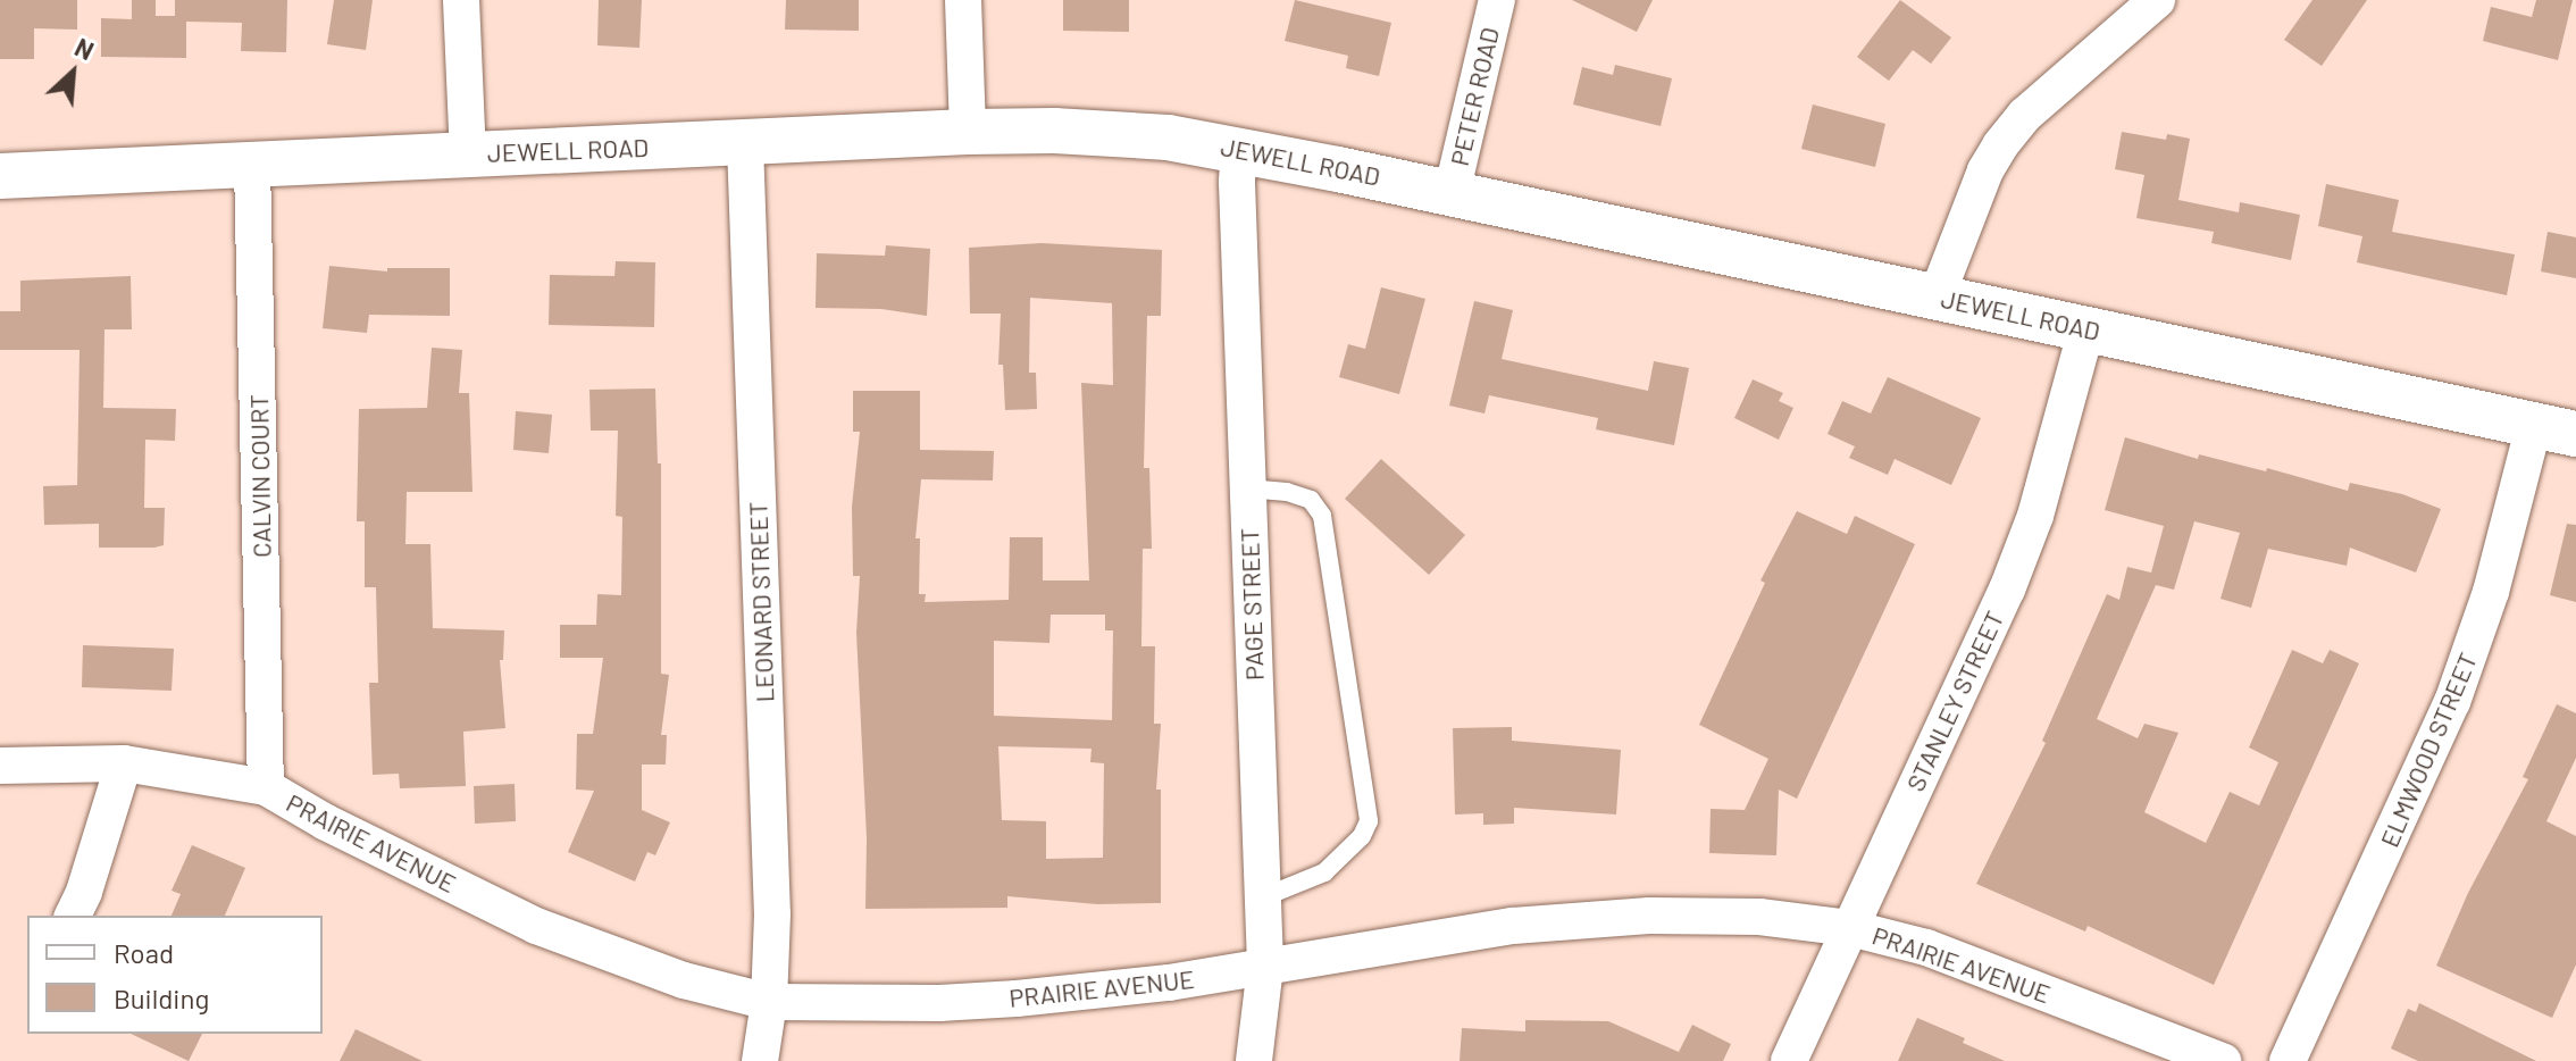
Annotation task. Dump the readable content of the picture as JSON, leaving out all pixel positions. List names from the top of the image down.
{
  "streets": {
    "street": [
      "PETER ROAD",
      "JEWELL ROAD",
      "CALVIN COURT",
      "LEONARD STREET",
      "PAGE STREET",
      "STANLEY STREET",
      "ELMWOOD STREET",
      "PRAIRIE AVENUE"
    ]
  },
  "crossings": [
    ["PETER ROAD", "JEWELL ROAD"],
    ["JEWELL ROAD", "CALVIN COURT"],
    ["JEWELL ROAD", "LEONARD STREET"],
    ["JEWELL ROAD", "PAGE STREET"],
    ["JEWELL ROAD", "STANLEY STREET"],
    ["JEWELL ROAD", "ELMWOOD STREET"],
    ["CALVIN COURT", "PRAIRIE AVENUE"],
    ["LEONARD STREET", "PRAIRIE AVENUE"],
    ["PAGE STREET", "PRAIRIE AVENUE"],
    ["STANLEY STREET", "PRAIRIE AVENUE"]
  ],
  "legend": ["Road", "Building"],
  "north": "top right"
}
